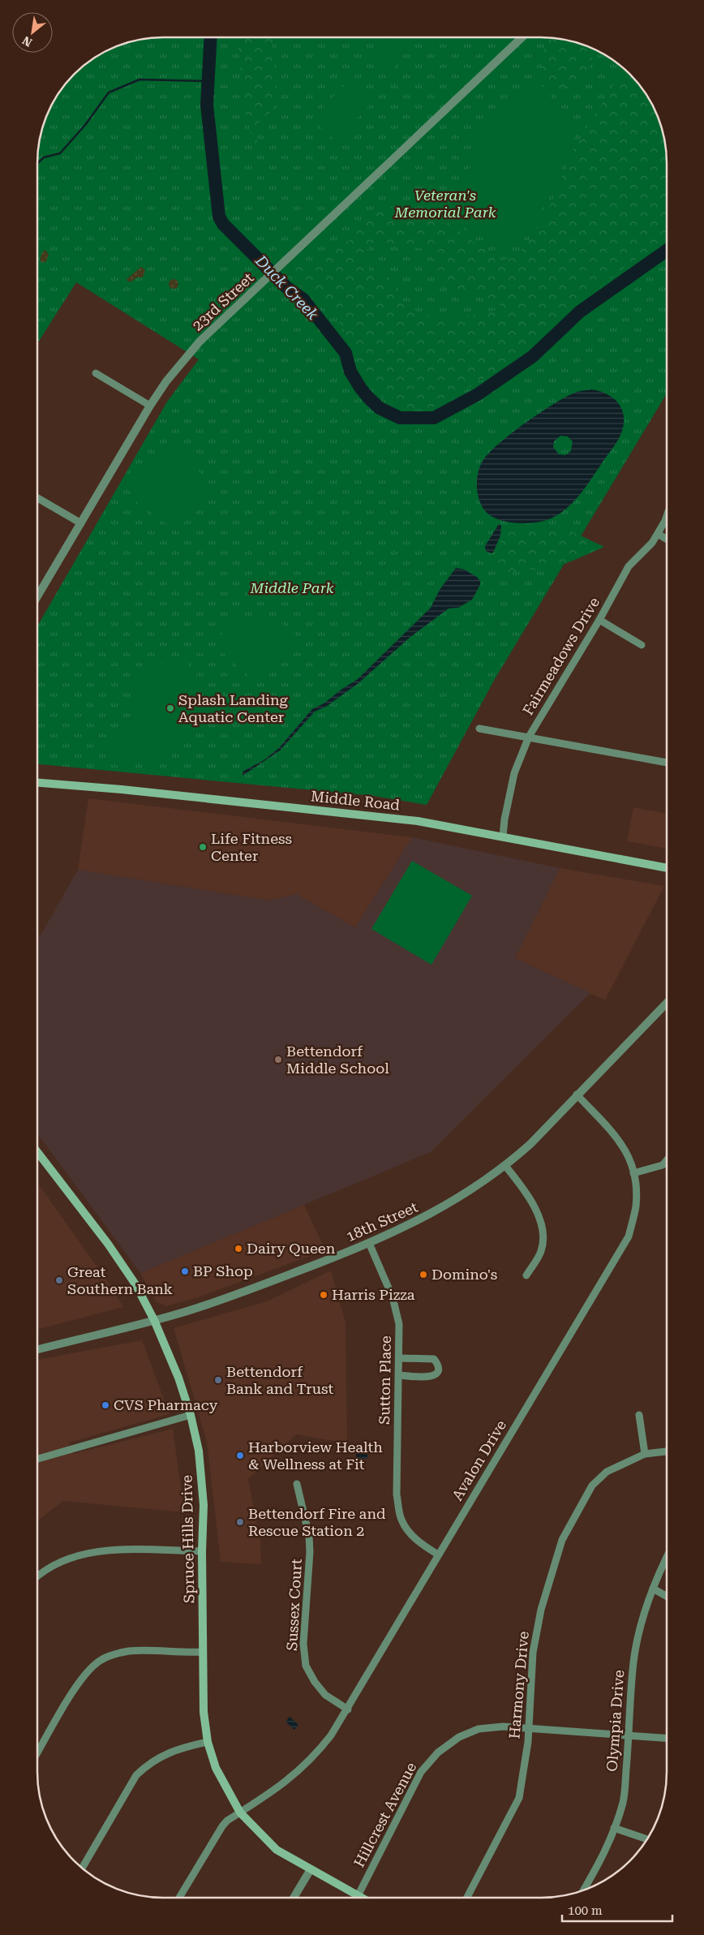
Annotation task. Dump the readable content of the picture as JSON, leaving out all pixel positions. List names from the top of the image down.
{
  "streets": {
    "main road": ["Middle Road", "Spruce Hills Drive"],
    "street": [
      "23rd Street",
      "Fairmeadows Drive",
      "18th Street",
      "Sutton Place",
      "Avalon Drive",
      "Sussex Court",
      "Harmony Drive",
      "Olympia Drive",
      "Hillcrest Avenue"
    ]
  },
  "crossings": [
    ["Fairmeadows Drive", "Middle Road"],
    ["18th Street", "Sutton Place"],
    ["18th Street", "Avalon Drive"],
    ["18th Street", "Spruce Hills Drive"],
    ["Sutton Place", "Avalon Drive"],
    ["Avalon Drive", "Spruce Hills Drive"],
    ["Avalon Drive", "Sussex Court"],
    ["Spruce Hills Drive", "Hillcrest Avenue"],
    ["Harmony Drive", "Hillcrest Avenue"],
    ["Olympia Drive", "Hillcrest Avenue"]
  ],
  "water": ["Duck Creek"],
  "parks": ["Veteran's Memorial Park", "Middle Park"],
  "places": [
    "Splash Landing Aquatic Center",
    "Life Fitness Center",
    "Bettendorf Middle School",
    "Dairy Queen",
    "BP Shop",
    "Domino's",
    "Great Southern Bank",
    "Harris Pizza",
    "Bettendorf Bank and Trust",
    "CVS Pharmacy",
    "Harborview Health & Wellness at Fit",
    "Bettendorf Fire and Rescue Station 2"
  ],
  "scale_bar": "100 m",
  "north": "bottom left"
}
